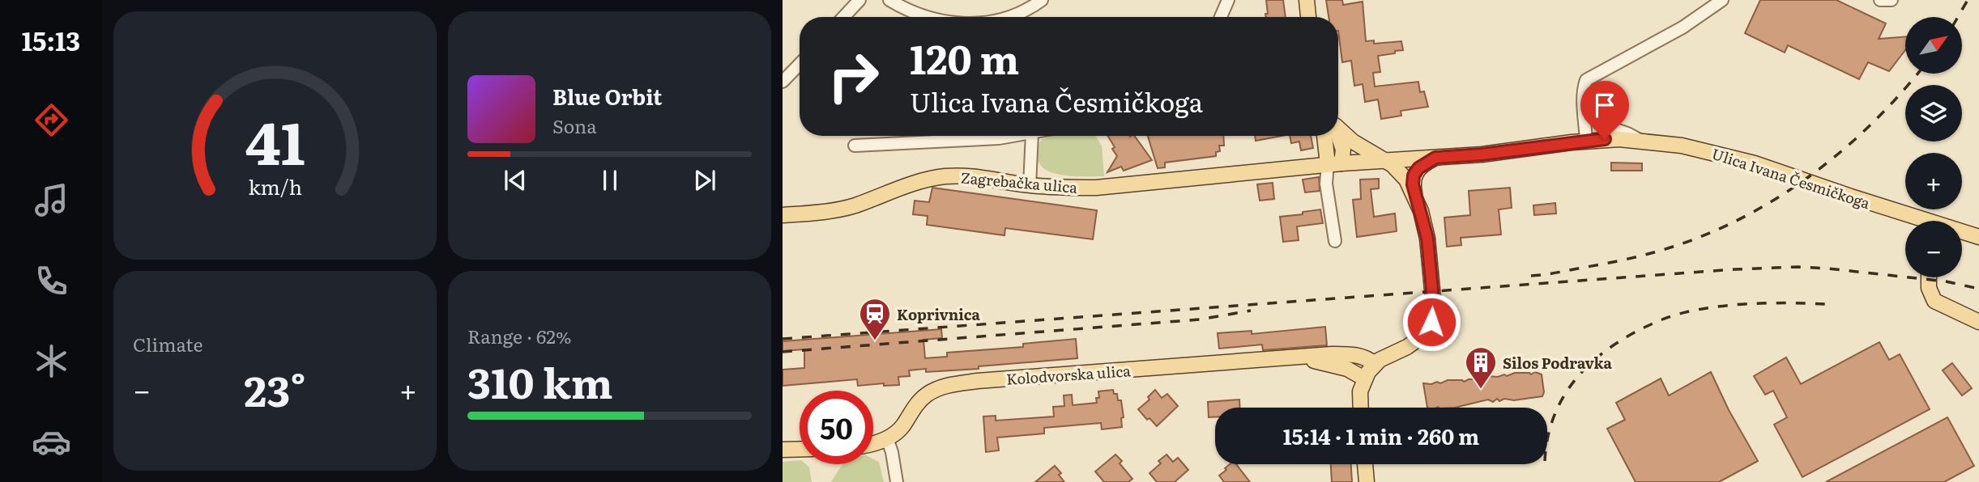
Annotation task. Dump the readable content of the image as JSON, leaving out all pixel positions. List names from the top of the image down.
{
  "streets": {
    "main road": ["Ulica Ivana Česmičkoga", "Zagrebačka ulica", "Kolodvorska ulica"]
  },
  "crossings": [
    ["Ulica Ivana Česmičkoga", "Zagrebačka ulica"]
  ],
  "places": {
    "station": ["Koprivnica"],
    "building": ["Silos Podravka"]
  },
  "north": "top right",
  "page": {
    "tabs": "15:13",
    "map_buttons": ["+", "−"],
    "turn": ["120 m", "Ulica Ivana Česmičkoga"],
    "song": ["Blue Orbit", "Sona"],
    "tile": [
      "Climate",
      ["Range · 62%", "310 km"]
    ],
    "heat": ["−", "23°", "+"],
    "limit": "50",
    "trip": "15:14 · 1 min · 260 m",
    "gauge": ["41", "km/h"]
  }
}
